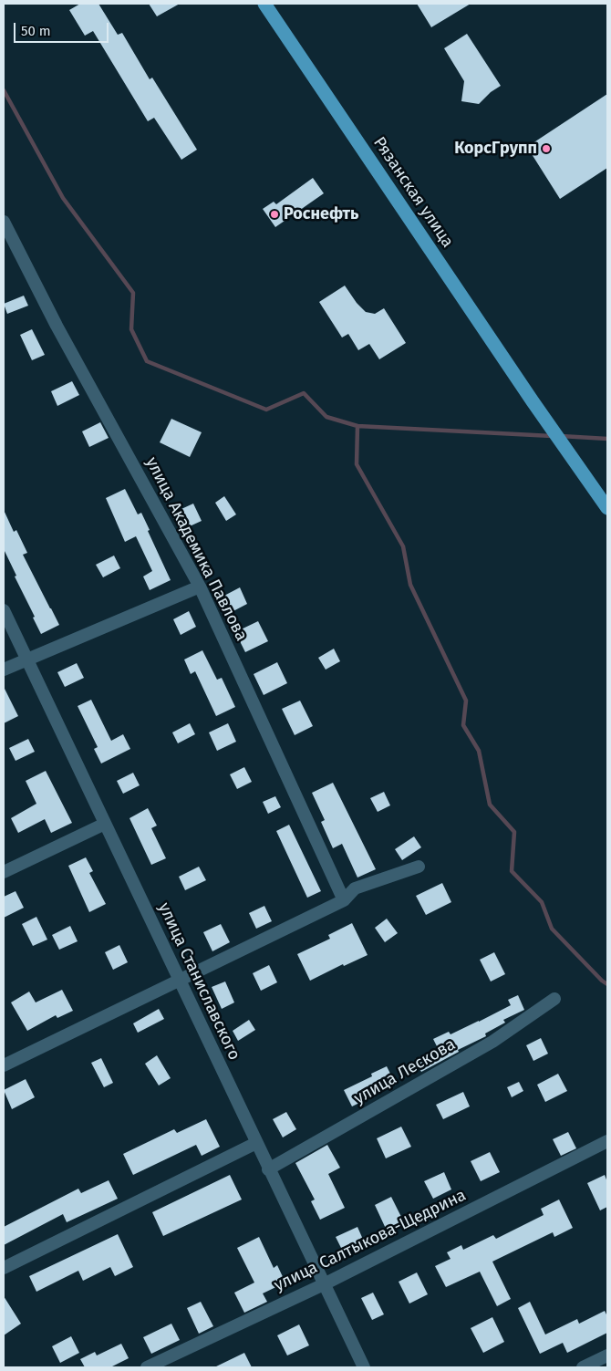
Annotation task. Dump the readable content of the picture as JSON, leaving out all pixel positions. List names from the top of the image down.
{
  "streets": {
    "main road": ["Рязанская улица"],
    "street": [
      "улица Академика Павлова",
      "улица Станиславского",
      "улица Лескова",
      "улица Салтыкова-Щедрина"
    ]
  },
  "crossings": [
    ["улица Станиславского", "улица Лескова"],
    ["улица Станиславского", "улица Салтыкова-Щедрина"]
  ],
  "places": ["КорсГрупп", "Роснефть"],
  "scale_bar": "50 m"
}
